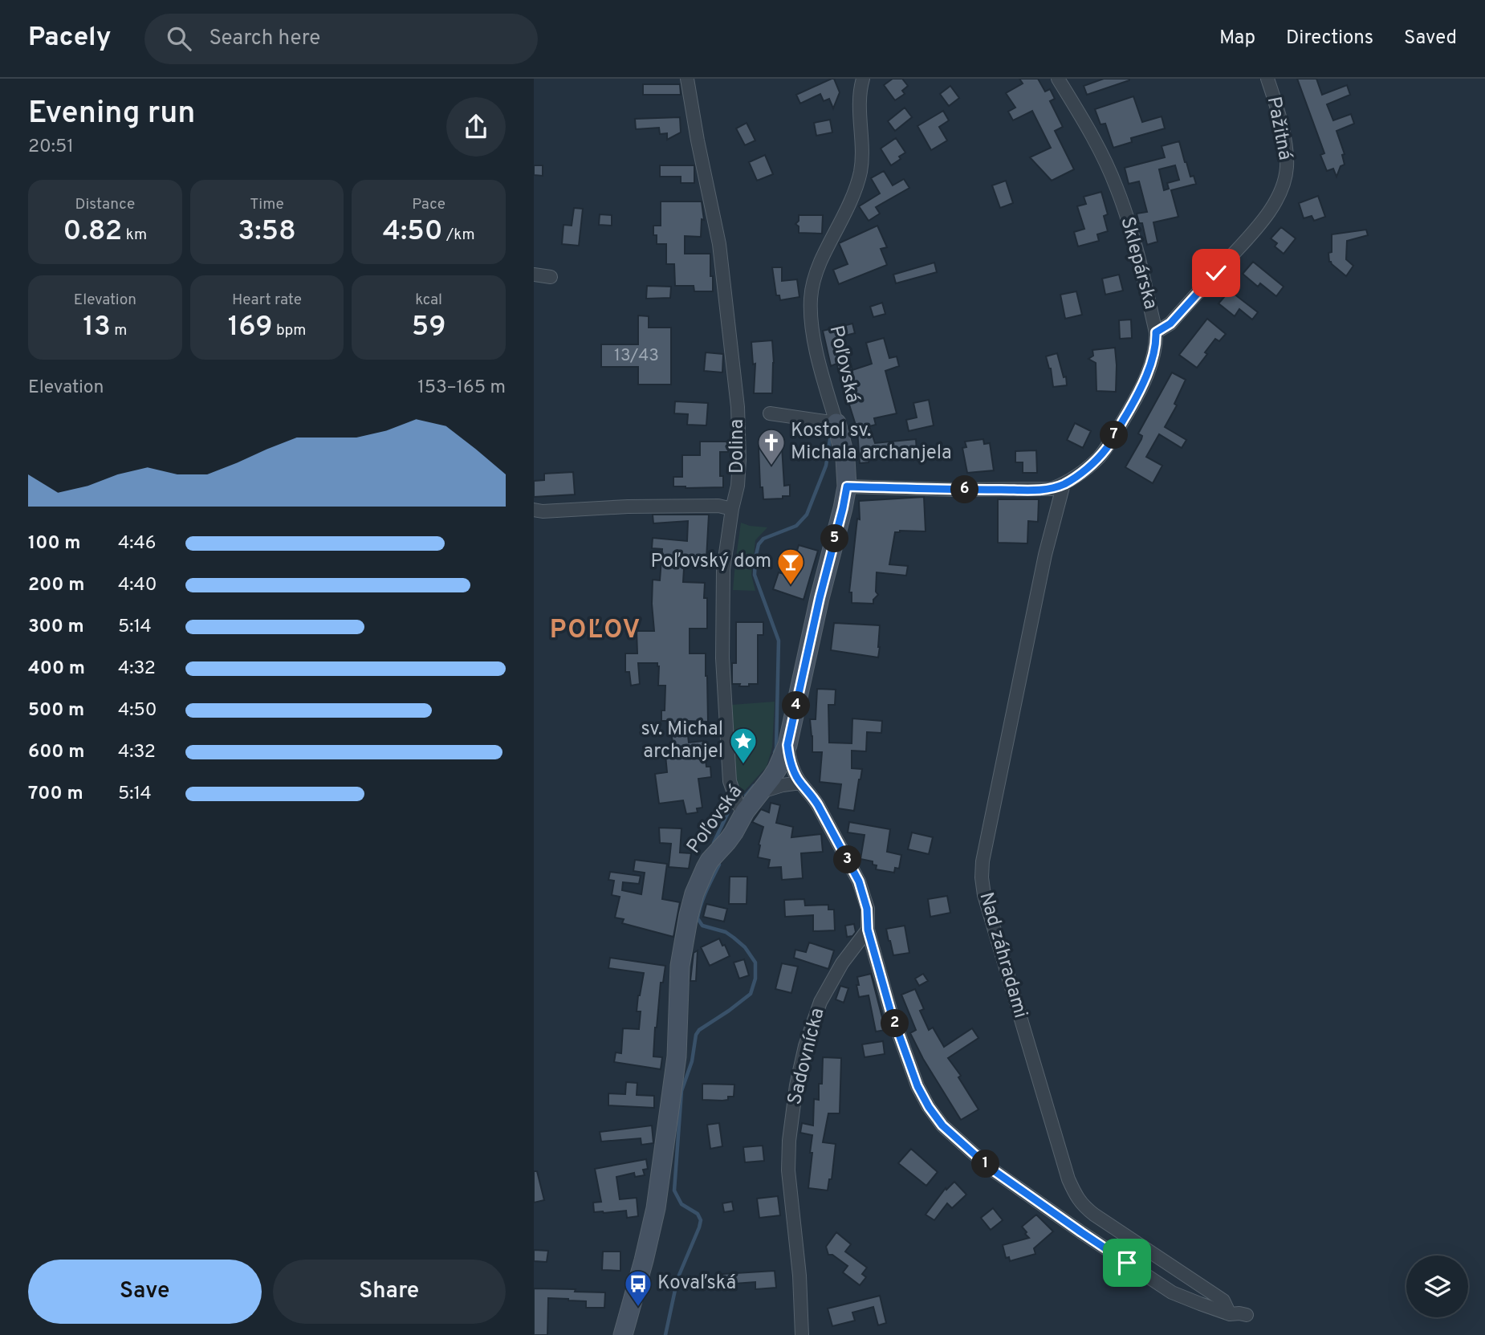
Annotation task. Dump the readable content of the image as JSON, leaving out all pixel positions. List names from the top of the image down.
{
  "streets": {
    "street": [
      "Pažitná",
      "Sklepárska",
      "Poľovská",
      "Dolina",
      "Nad záhradami",
      "Sadovnícka"
    ]
  },
  "crossings": [
    ["Pažitná", "Sklepárska"],
    ["Sklepárska", "Poľovská"],
    ["Sklepárska", "Nad záhradami"],
    ["Poľovská", "Dolina"]
  ],
  "districts": ["POĽOV"],
  "places": {
    "church": ["Kostol sv. Michala archanjela"],
    "bar": ["Poľovský dom"],
    "place": ["sv. Michal archanjel"],
    "bus stop": ["Kovaľská"]
  },
  "house_numbers": ["13/43"],
  "page": {
    "header": "Pacely",
    "search": "Search here",
    "nav": ["Map", "Directions", "Saved"],
    "heading": ["Evening run", "20:51"],
    "stats": [
      ["Distance", "0.82 km"],
      ["Time", "3:58"],
      ["Pace", "4:50 /km"],
      ["Elevation", "13 m"],
      ["Heart rate", "169 bpm"],
      ["kcal", "59"]
    ],
    "chart": ["Elevation", "153–165 m"],
    "pins": [
      "7",
      "6",
      "5",
      "4",
      "3",
      "2",
      "1"
    ],
    "list": [
      {
        "name": "100 m",
        "note": "4:46"
      },
      {
        "name": "200 m",
        "note": "4:40"
      },
      {
        "name": "300 m",
        "note": "5:14"
      },
      {
        "name": "400 m",
        "note": "4:32"
      },
      {
        "name": "500 m",
        "note": "4:50"
      },
      {
        "name": "600 m",
        "note": "4:32"
      },
      {
        "name": "700 m",
        "note": "5:14"
      }
    ],
    "buttons": ["Save", "Share"]
  }
}
